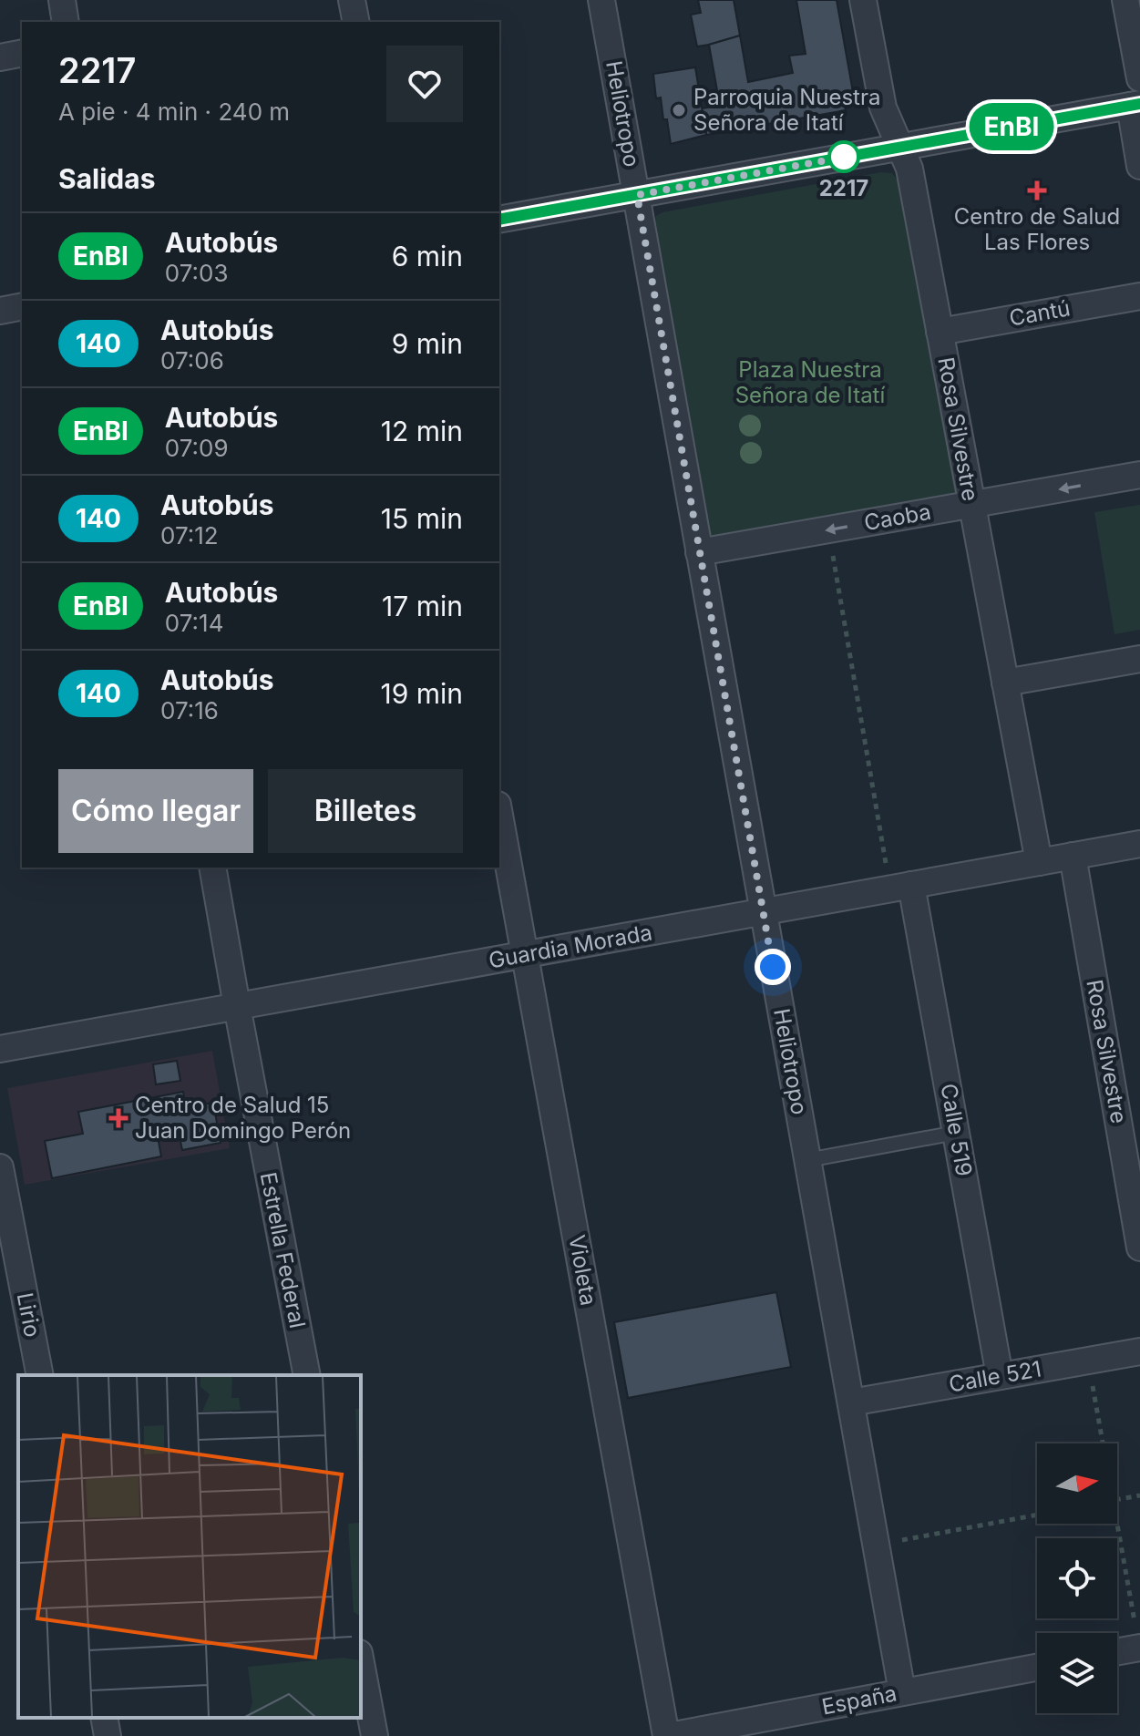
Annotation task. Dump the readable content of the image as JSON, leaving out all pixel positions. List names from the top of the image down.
{
  "streets": {
    "street": [
      "Heliotropo",
      "Cantú",
      "Rosa Silvestre",
      "Caoba",
      "Guardia Morada",
      "Calle 519",
      "Estrella Federal",
      "Violeta",
      "Lirio",
      "Calle 521",
      "España"
    ]
  },
  "crossings": [
    ["Heliotropo", "Caoba"],
    ["Heliotropo", "Guardia Morada"],
    ["Heliotropo", "Calle 521"],
    ["Heliotropo", "España"],
    ["Cantú", "Rosa Silvestre"],
    ["Rosa Silvestre", "Caoba"],
    ["Rosa Silvestre", "Guardia Morada"],
    ["Guardia Morada", "Calle 519"],
    ["Guardia Morada", "Estrella Federal"],
    ["Guardia Morada", "Violeta"],
    ["Calle 519", "Calle 521"],
    ["Violeta", "España"]
  ],
  "parks": ["Plaza Nuestra Señora de Itatí"],
  "places": {
    "other": ["Parroquia Nuestra Señora de Itatí", "2217"],
    "health": ["Centro de Salud Las Flores", "Centro de Salud 15 Juan Domingo Perón"]
  },
  "lines": ["bus line EnBI"],
  "north": "right",
  "page": {
    "on_map": "EnBI",
    "heading": [
      ["2217", "A pie · 4 min · 240 m"],
      "Salidas"
    ],
    "list": [
      {
        "mark": "EnBI",
        "name": "Autobús",
        "note": "07:03",
        "value": "6 min"
      },
      {
        "mark": "140",
        "name": "Autobús",
        "note": "07:06",
        "value": "9 min"
      },
      {
        "mark": "EnBI",
        "name": "Autobús",
        "note": "07:09",
        "value": "12 min"
      },
      {
        "mark": "140",
        "name": "Autobús",
        "note": "07:12",
        "value": "15 min"
      },
      {
        "mark": "EnBI",
        "name": "Autobús",
        "note": "07:14",
        "value": "17 min"
      },
      {
        "mark": "140",
        "name": "Autobús",
        "note": "07:16",
        "value": "19 min"
      }
    ],
    "buttons": ["Cómo llegar", "Billetes"]
  }
}
